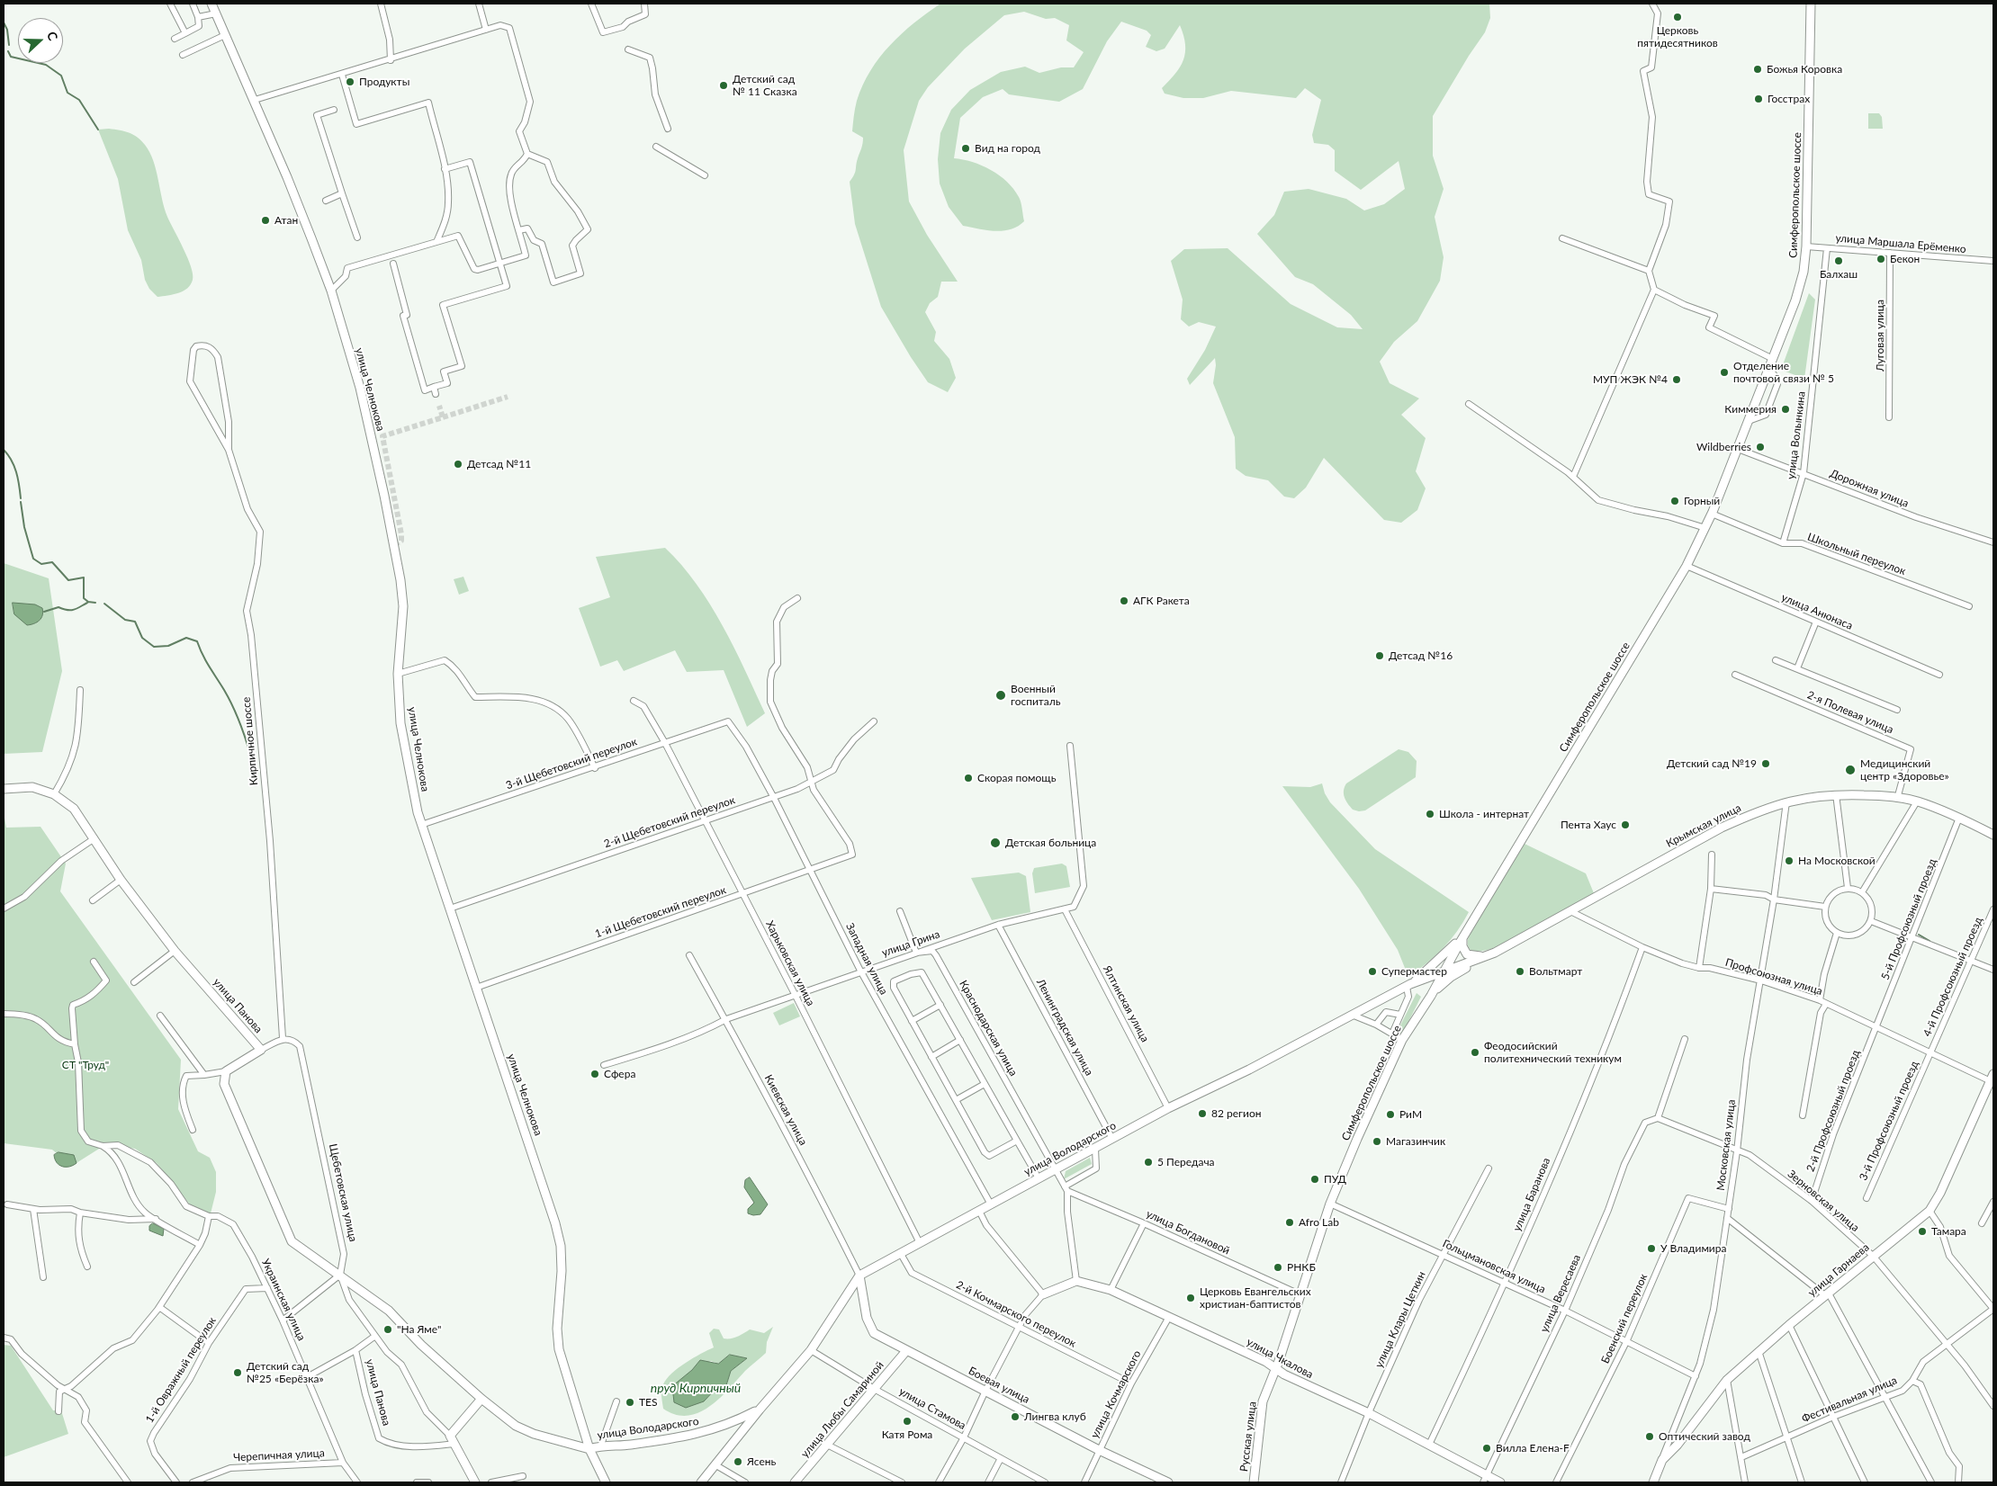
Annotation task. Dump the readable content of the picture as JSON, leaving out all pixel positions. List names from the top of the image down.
{
  "streets": {
    "main road": [
      "Симферопольское шоссе",
      "улица Челнокова",
      "Крымская улица",
      "улица Панова",
      "Московская улица",
      "улица Володарского",
      "Щебетовская улица",
      "улица Гарнаева",
      "улица Чкалова",
      "Боевая улица",
      "улица Любы Самариной",
      "Русская улица"
    ],
    "street": [
      "улица Маршала Ерёменко",
      "Луговая улица",
      "улица Волынкина",
      "Дорожная улица",
      "Школьный переулок",
      "улица Анюнаса",
      "2-я Полевая улица",
      "Кирпичное шоссе",
      "3-й Щебетовский переулок",
      "2-й Щебетовский переулок",
      "1-й Щебетовский переулок",
      "5-й Профсоюзный проезд",
      "улица Грина",
      "Западная улица",
      "Харьковская улица",
      "Профсоюзная улица",
      "4-й Профсоюзный проезд",
      "Ялтинская улица",
      "Ленинградская улица",
      "Краснодарская улица",
      "Киевская улица",
      "2-й Профсоюзный проезд",
      "3-й Профсоюзный проезд",
      "улица Баранова",
      "Зерновская улица",
      "улица Богдановой",
      "Гольцмановская улица",
      "улица Вересаева",
      "Украинская улица",
      "2-й Кочмарского переулок",
      "Боенский переулок",
      "улица Клары Цеткин",
      "1-й Овражный переулок",
      "улица Кочмарского",
      "Фестивальная улица",
      "улица Стамова",
      "Черепичная улица"
    ]
  },
  "crossings": [
    ["Симферопольское шоссе", "улица Маршала Ерёменко"],
    ["Симферопольское шоссе", "Дорожная улица"],
    ["Симферопольское шоссе", "Школьный переулок"],
    ["Симферопольское шоссе", "улица Анюнаса"],
    ["Симферопольское шоссе", "Крымская улица"],
    ["Симферопольское шоссе", "улица Володарского"],
    ["Симферопольское шоссе", "улица Богдановой"],
    ["Симферопольское шоссе", "Гольцмановская улица"],
    ["Симферопольское шоссе", "улица Чкалова"],
    ["Симферопольское шоссе", "Русская улица"],
    ["улица Маршала Ерёменко", "Луговая улица"],
    ["улица Маршала Ерёменко", "улица Волынкина"],
    ["улица Челнокова", "3-й Щебетовский переулок"],
    ["улица Челнокова", "2-й Щебетовский переулок"],
    ["улица Челнокова", "1-й Щебетовский переулок"],
    ["улица Челнокова", "улица Володарского"],
    ["улица Волынкина", "Дорожная улица"],
    ["улица Волынкина", "Школьный переулок"],
    ["2-я Полевая улица", "Крымская улица"],
    ["Кирпичное шоссе", "Щебетовская улица"],
    ["3-й Щебетовский переулок", "Западная улица"],
    ["3-й Щебетовский переулок", "Харьковская улица"],
    ["2-й Щебетовский переулок", "1-й Щебетовский переулок"],
    ["2-й Щебетовский переулок", "Западная улица"],
    ["2-й Щебетовский переулок", "Харьковская улица"],
    ["Крымская улица", "5-й Профсоюзный проезд"],
    ["Крымская улица", "Профсоюзная улица"],
    ["Крымская улица", "Московская улица"],
    ["Крымская улица", "улица Володарского"],
    ["1-й Щебетовский переулок", "Западная улица"],
    ["1-й Щебетовский переулок", "Харьковская улица"],
    ["5-й Профсоюзный проезд", "Профсоюзная улица"],
    ["5-й Профсоюзный проезд", "2-й Профсоюзный проезд"],
    ["улица Грина", "Западная улица"],
    ["улица Грина", "Харьковская улица"],
    ["улица Грина", "Ялтинская улица"],
    ["улица Грина", "Ленинградская улица"],
    ["улица Грина", "Краснодарская улица"],
    ["улица Грина", "Киевская улица"],
    ["Западная улица", "улица Володарского"],
    ["Харьковская улица", "улица Володарского"],
    ["Профсоюзная улица", "4-й Профсоюзный проезд"],
    ["Профсоюзная улица", "2-й Профсоюзный проезд"],
    ["Профсоюзная улица", "3-й Профсоюзный проезд"],
    ["Профсоюзная улица", "Московская улица"],
    ["Профсоюзная улица", "улица Баранова"],
    ["Профсоюзная улица", "улица Гарнаева"],
    ["4-й Профсоюзный проезд", "3-й Профсоюзный проезд"],
    ["Ялтинская улица", "улица Володарского"],
    ["улица Панова", "Щебетовская улица"],
    ["Ленинградская улица", "улица Володарского"],
    ["Краснодарская улица", "улица Володарского"],
    ["Киевская улица", "улица Володарского"],
    ["Киевская улица", "Боевая улица"],
    ["2-й Профсоюзный проезд", "Зерновская улица"],
    ["Московская улица", "Зерновская улица"],
    ["Московская улица", "Гольцмановская улица"],
    ["Московская улица", "улица Гарнаева"],
    ["Московская улица", "Боенский переулок"],
    ["улица Володарского", "2-й Кочмарского переулок"],
    ["улица Володарского", "Боевая улица"],
    ["улица Володарского", "улица Стамова"],
    ["улица Баранова", "Гольцмановская улица"],
    ["улица Баранова", "улица Чкалова"],
    ["Зерновская улица", "улица Гарнаева"],
    ["Зерновская улица", "улица Вересаева"],
    ["Зерновская улица", "Фестивальная улица"],
    ["Гольцмановская улица", "улица Вересаева"],
    ["Гольцмановская улица", "Боенский переулок"],
    ["Гольцмановская улица", "улица Клары Цеткин"],
    ["улица Вересаева", "улица Чкалова"],
    ["Украинская улица", "1-й Овражный переулок"],
    ["Украинская улица", "Черепичная улица"],
    ["2-й Кочмарского переулок", "улица Кочмарского"],
    ["улица Клары Цеткин", "улица Чкалова"],
    ["улица Чкалова", "улица Кочмарского"],
    ["улица Чкалова", "Русская улица"],
    ["Боевая улица", "улица Кочмарского"],
    ["Боевая улица", "улица Любы Самариной"],
    ["улица Стамова", "улица Любы Самариной"]
  ],
  "water": ["пруд Кирпичный"],
  "parks": ["СТ \"Труд\""],
  "places": [
    "Церковь пятидесятников",
    "Божья Коровка",
    "Продукты",
    "Детский сад № 11 Сказка",
    "Госстрах",
    "Вид на город",
    "Атан",
    "Бекон",
    "Балхаш",
    "Отделение почтовой связи № 5",
    "МУП ЖЭК №4",
    "Киммерия",
    "Wildberries",
    "Детсад №11",
    "Горный",
    "АГК Ракета",
    "Детсад №16",
    "Военный госпиталь",
    "Детский сад №19",
    "Медицинский центр «Здоровье»",
    "Скорая помощь",
    "Школа - интернат",
    "Пента Хаус",
    "Детская больница",
    "На Московской",
    "Супермастер",
    "Вольтмарт",
    "Феодосийский политехнический техникум",
    "Сфера",
    "82 регион",
    "РиМ",
    "Магазинчик",
    "5 Передача",
    "ПУД",
    "Afro Lab",
    "Тамара",
    "У Владимира",
    "РНКБ",
    "Церковь Евангельских христиан-баптистов",
    "\"На Яме\"",
    "Детский сад №25 «Берёзка»",
    "TES",
    "Лингва клуб",
    "Катя Рома",
    "Оптический завод",
    "Вилла Елена-F",
    "Ясень"
  ],
  "north": "right"
}
